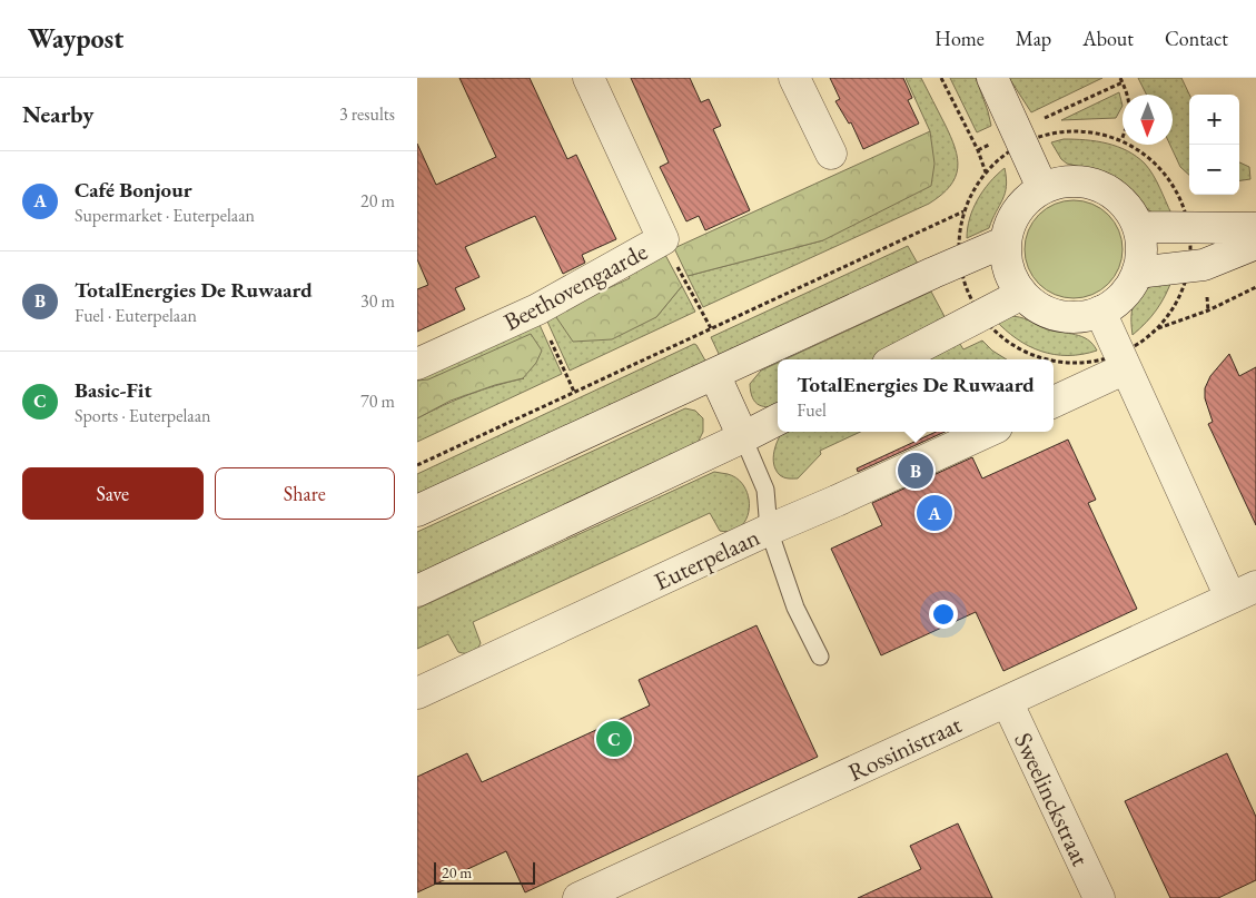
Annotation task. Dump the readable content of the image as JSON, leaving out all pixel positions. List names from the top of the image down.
{
  "streets": {
    "street": [
      "Beethovengaarde",
      "Euterpelaan",
      "Rossinistraat",
      "Sweelinckstraat"
    ]
  },
  "crossings": [
    ["Rossinistraat", "Sweelinckstraat"]
  ],
  "scale_bar": "20 m",
  "north": "bottom",
  "page": {
    "header": "Waypost",
    "nav": [
      "Home",
      "Map",
      "About",
      "Contact"
    ],
    "heading": ["Nearby", "3 results"],
    "map_buttons": ["+", "−"],
    "list": [
      {
        "mark": "A",
        "name": "Café Bonjour",
        "note": "Supermarket · Euterpelaan",
        "value": "20 m"
      },
      {
        "mark": "B",
        "name": "TotalEnergies De Ruwaard",
        "note": "Fuel · Euterpelaan",
        "value": "30 m"
      },
      {
        "mark": "C",
        "name": "Basic-Fit",
        "note": "Sports · Euterpelaan",
        "value": "70 m"
      }
    ],
    "popup": ["TotalEnergies De Ruwaard", "Fuel"],
    "buttons": ["Save", "Share"],
    "pins": ["B", "A", "C"],
    "scale": "20 m"
  }
}
